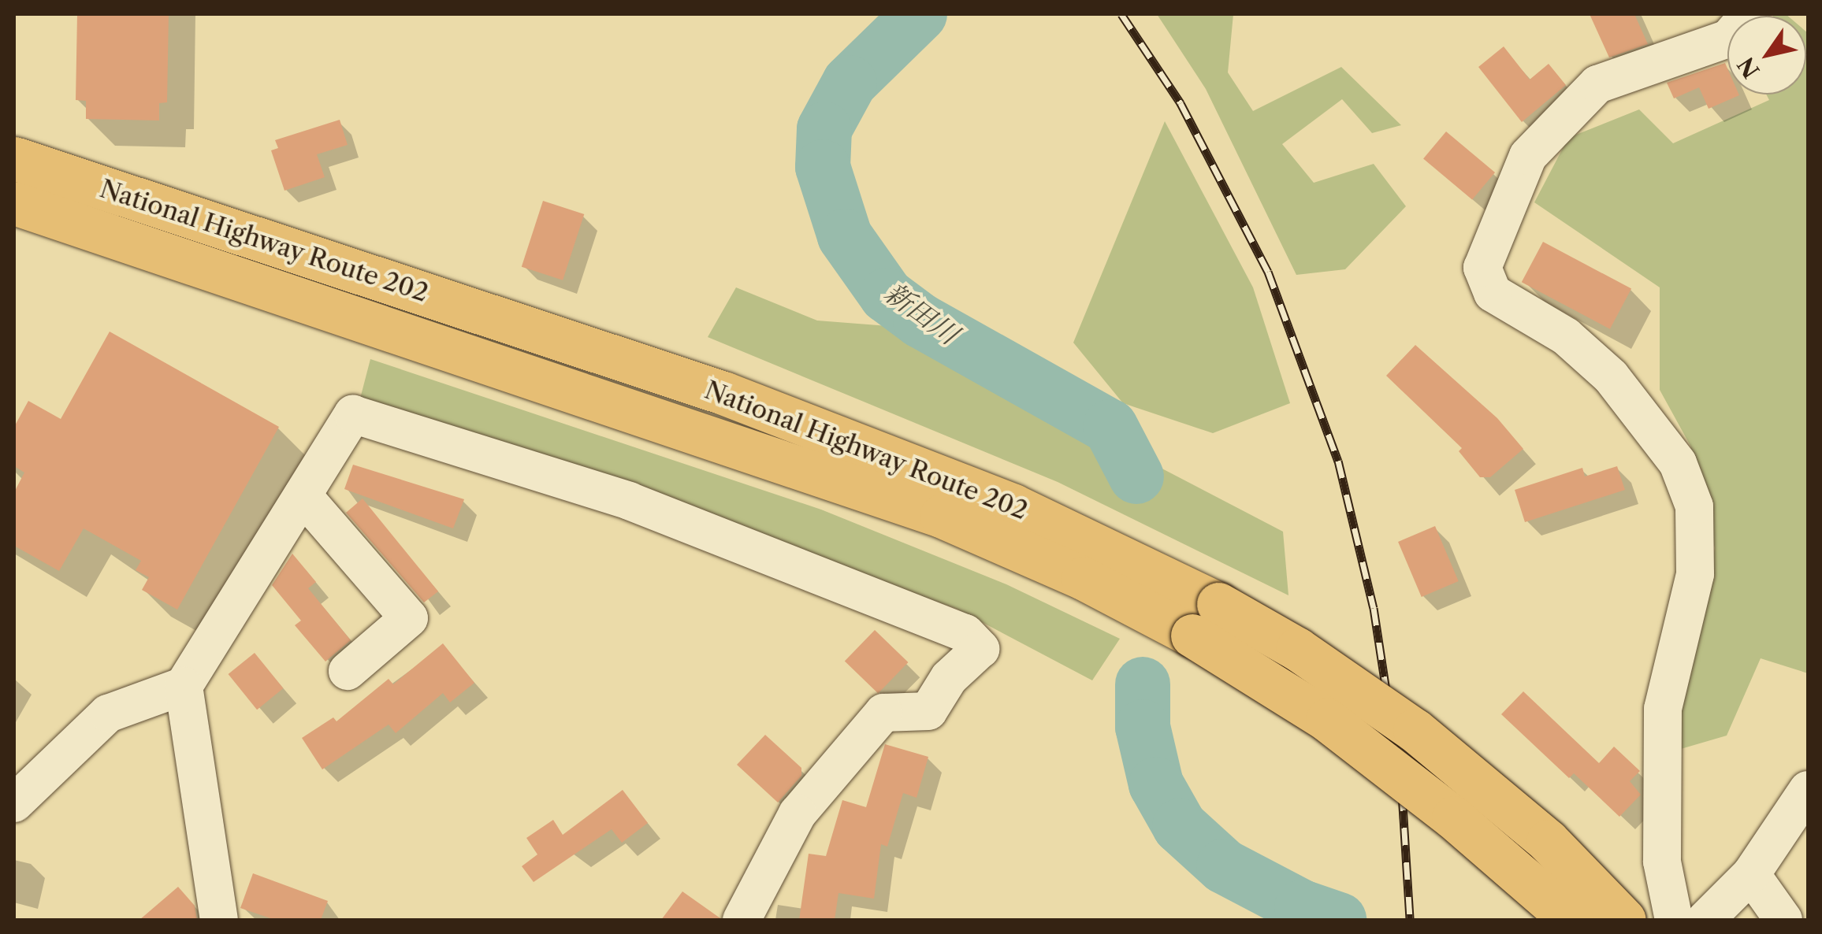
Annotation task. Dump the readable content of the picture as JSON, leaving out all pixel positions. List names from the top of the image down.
{
  "streets": {
    "highway": ["National Highway Route 202"]
  },
  "water": ["新田川"],
  "north": "bottom left"
}
